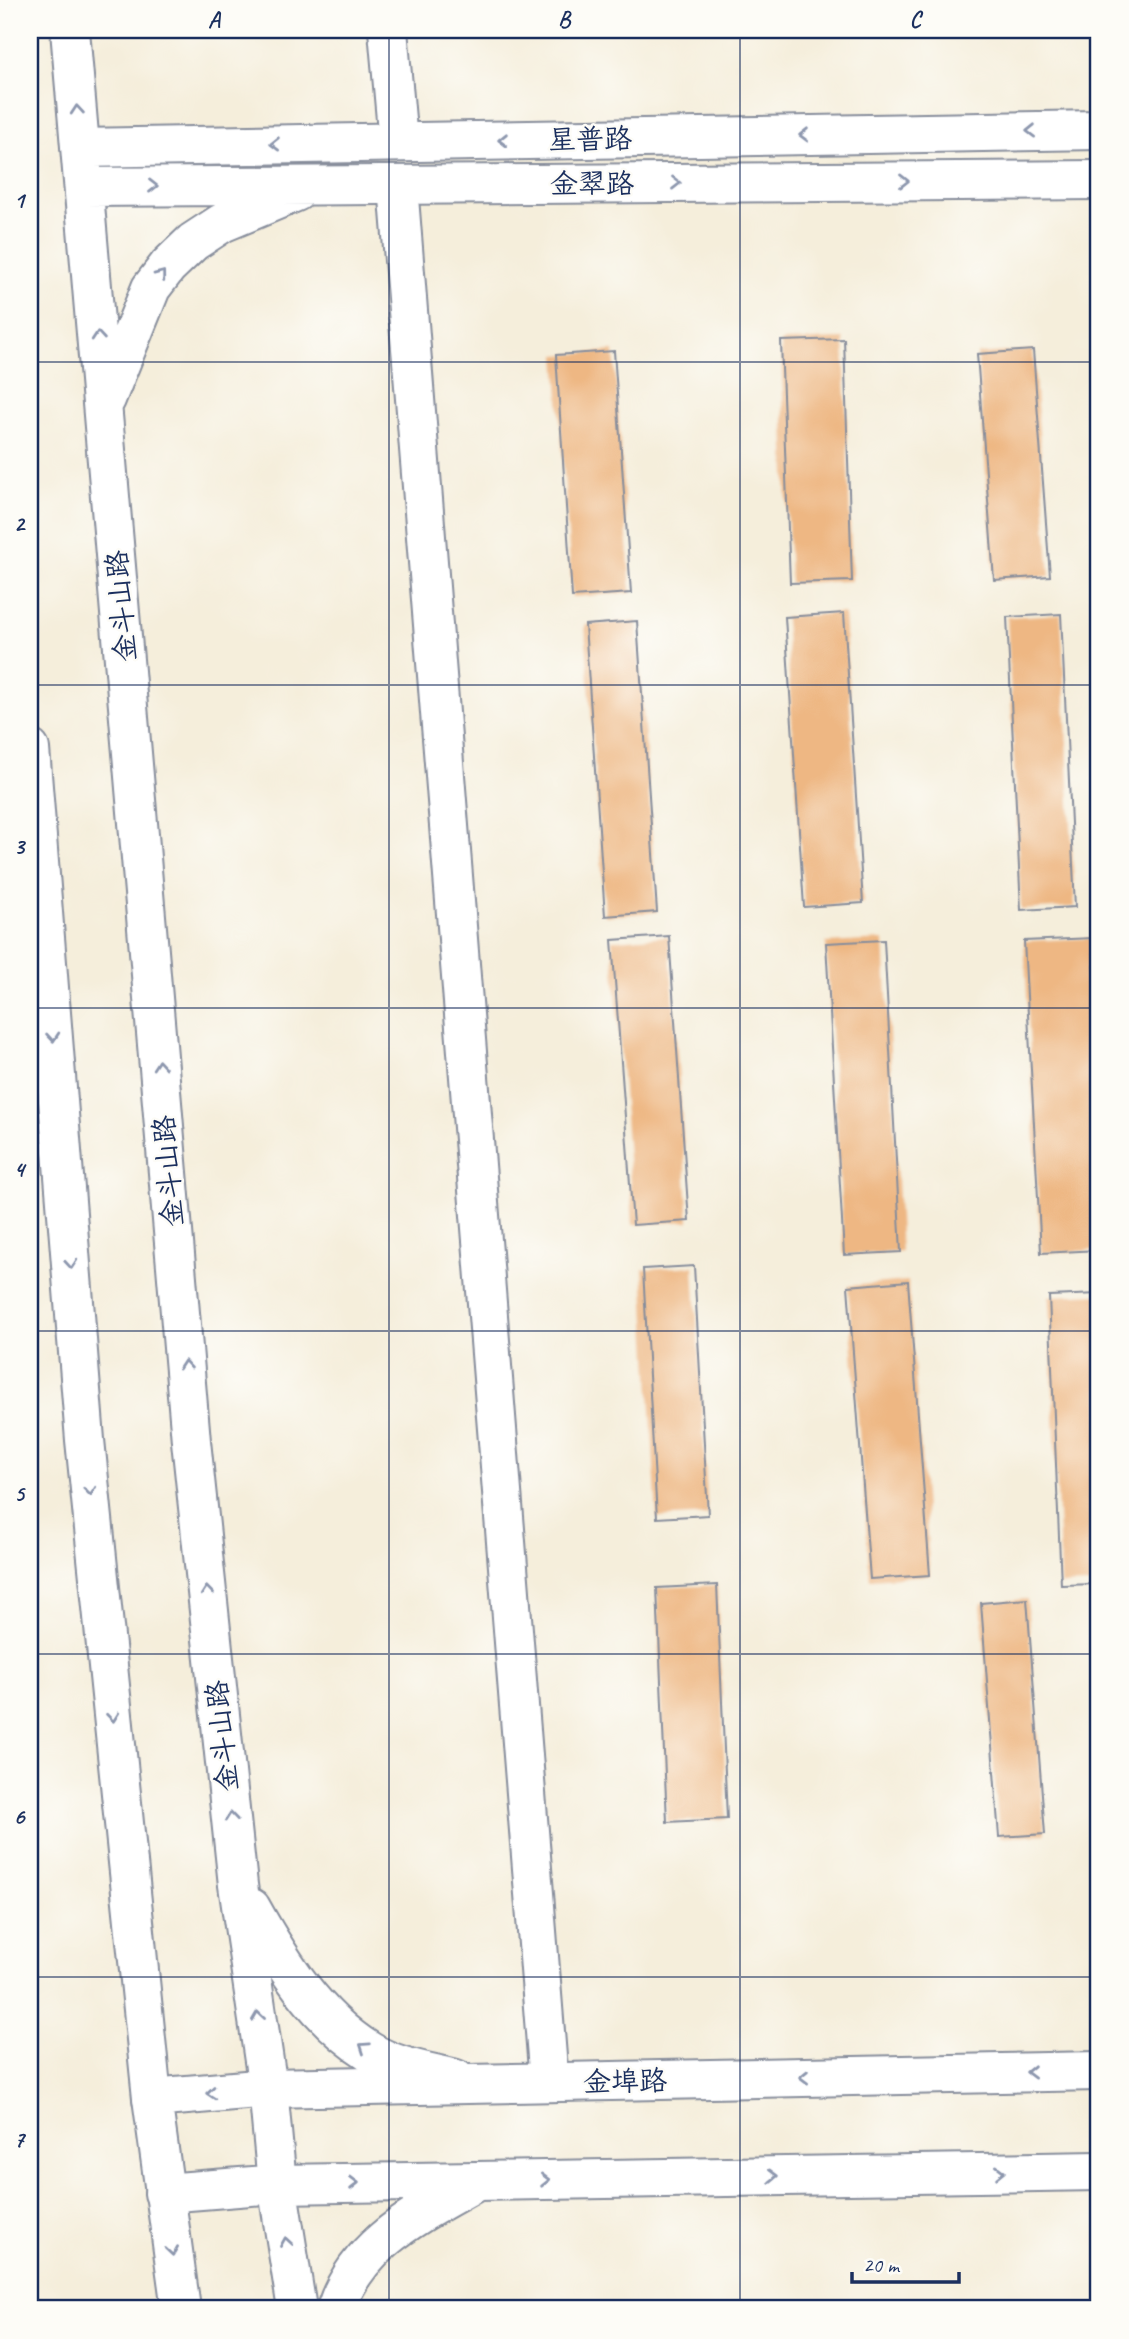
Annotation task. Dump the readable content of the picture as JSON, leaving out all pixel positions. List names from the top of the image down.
{
  "streets": {
    "main road": [
      "星普路",
      "金翠路",
      "金斗山路",
      "金埠路"
    ]
  },
  "crossings": [
    ["星普路", "金斗山路"],
    ["金翠路", "金斗山路"],
    ["金斗山路", "金埠路"]
  ],
  "one_way": ["星普路", "金翠路"],
  "scale_bar": "20 m",
  "grid": {
    "columns": ["A", "B", "C"],
    "rows": [
      "1",
      "2",
      "3",
      "4",
      "5",
      "6",
      "7"
    ]
  }
}
